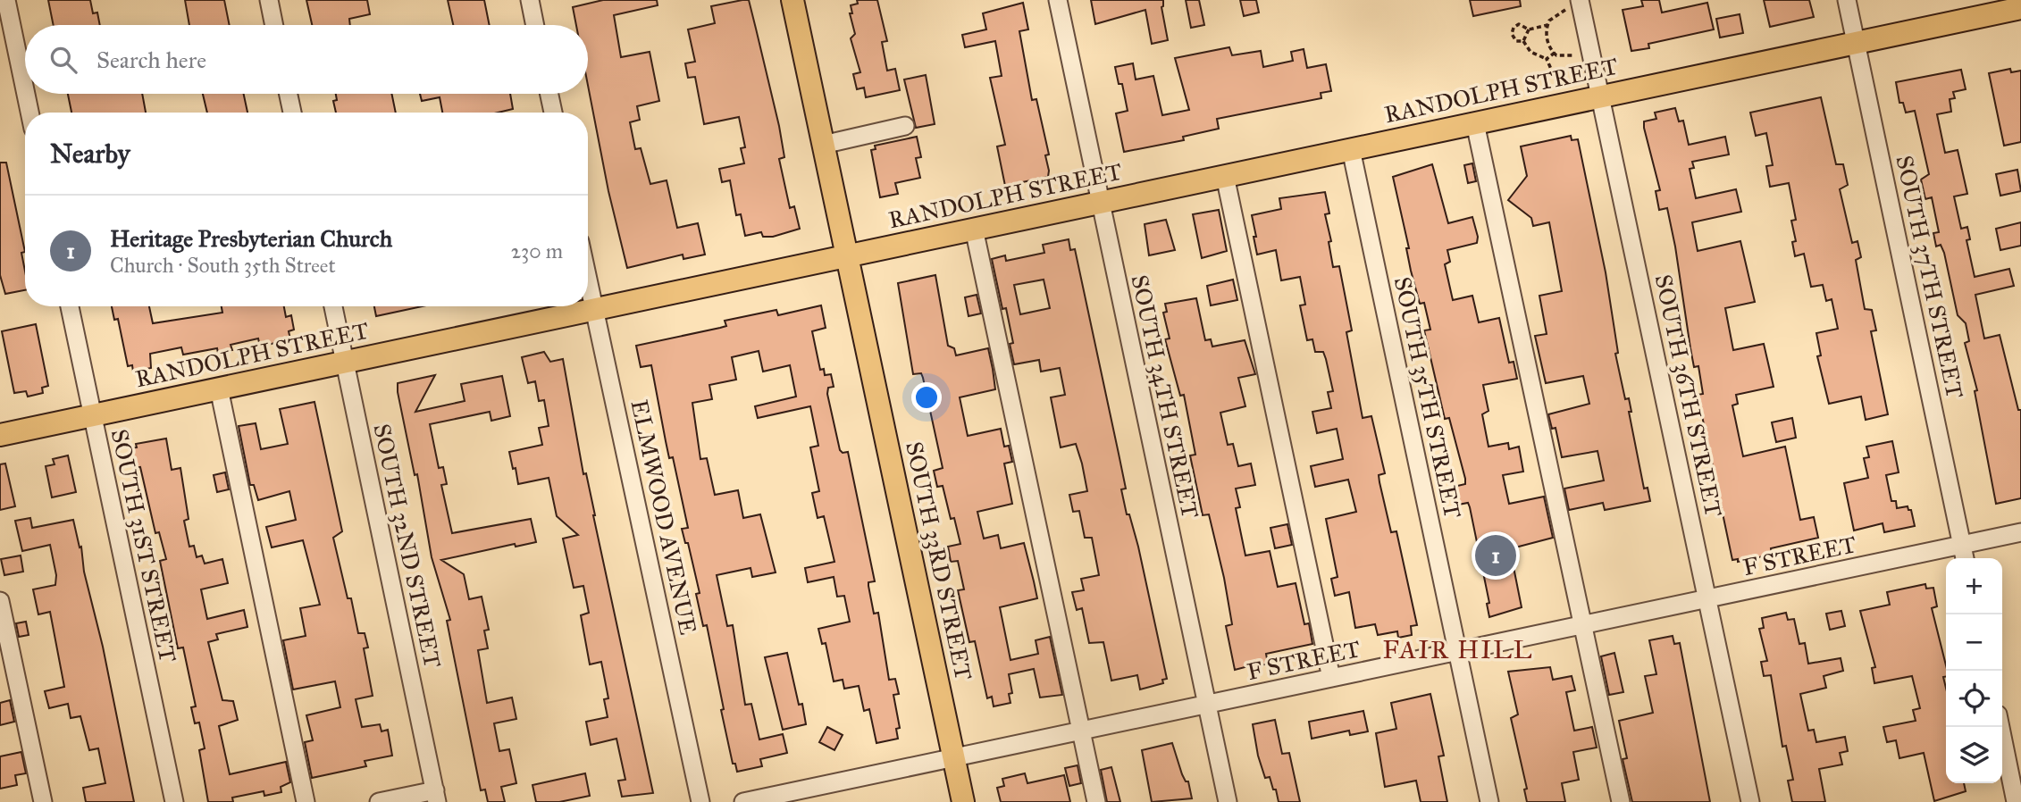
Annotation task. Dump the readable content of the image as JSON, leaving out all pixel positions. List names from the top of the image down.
{
  "streets": {
    "main road": ["RANDOLPH STREET", "SOUTH 33RD STREET"],
    "street": [
      "SOUTH 37TH STREET",
      "SOUTH 36TH STREET",
      "SOUTH 34TH STREET",
      "SOUTH 35TH STREET",
      "ELMWOOD AVENUE",
      "SOUTH 31ST STREET",
      "SOUTH 32ND STREET",
      "F STREET"
    ]
  },
  "crossings": [
    ["RANDOLPH STREET", "SOUTH 37TH STREET"],
    ["RANDOLPH STREET", "SOUTH 36TH STREET"],
    ["RANDOLPH STREET", "SOUTH 34TH STREET"],
    ["RANDOLPH STREET", "SOUTH 35TH STREET"],
    ["RANDOLPH STREET", "ELMWOOD AVENUE"],
    ["RANDOLPH STREET", "SOUTH 31ST STREET"],
    ["RANDOLPH STREET", "SOUTH 32ND STREET"],
    ["RANDOLPH STREET", "SOUTH 33RD STREET"],
    ["SOUTH 37TH STREET", "F STREET"],
    ["SOUTH 36TH STREET", "F STREET"],
    ["SOUTH 34TH STREET", "F STREET"],
    ["SOUTH 35TH STREET", "F STREET"],
    ["F STREET", "SOUTH 33RD STREET"]
  ],
  "districts": ["FAIR HILL"],
  "page": {
    "search": "Search here",
    "heading": "Nearby",
    "list": [
      {
        "mark": "1",
        "name": "Heritage Presbyterian Church",
        "note": "Church · South 35th Street",
        "value": "230 m"
      }
    ],
    "pins": "1",
    "map_buttons": ["+", "−"]
  }
}
